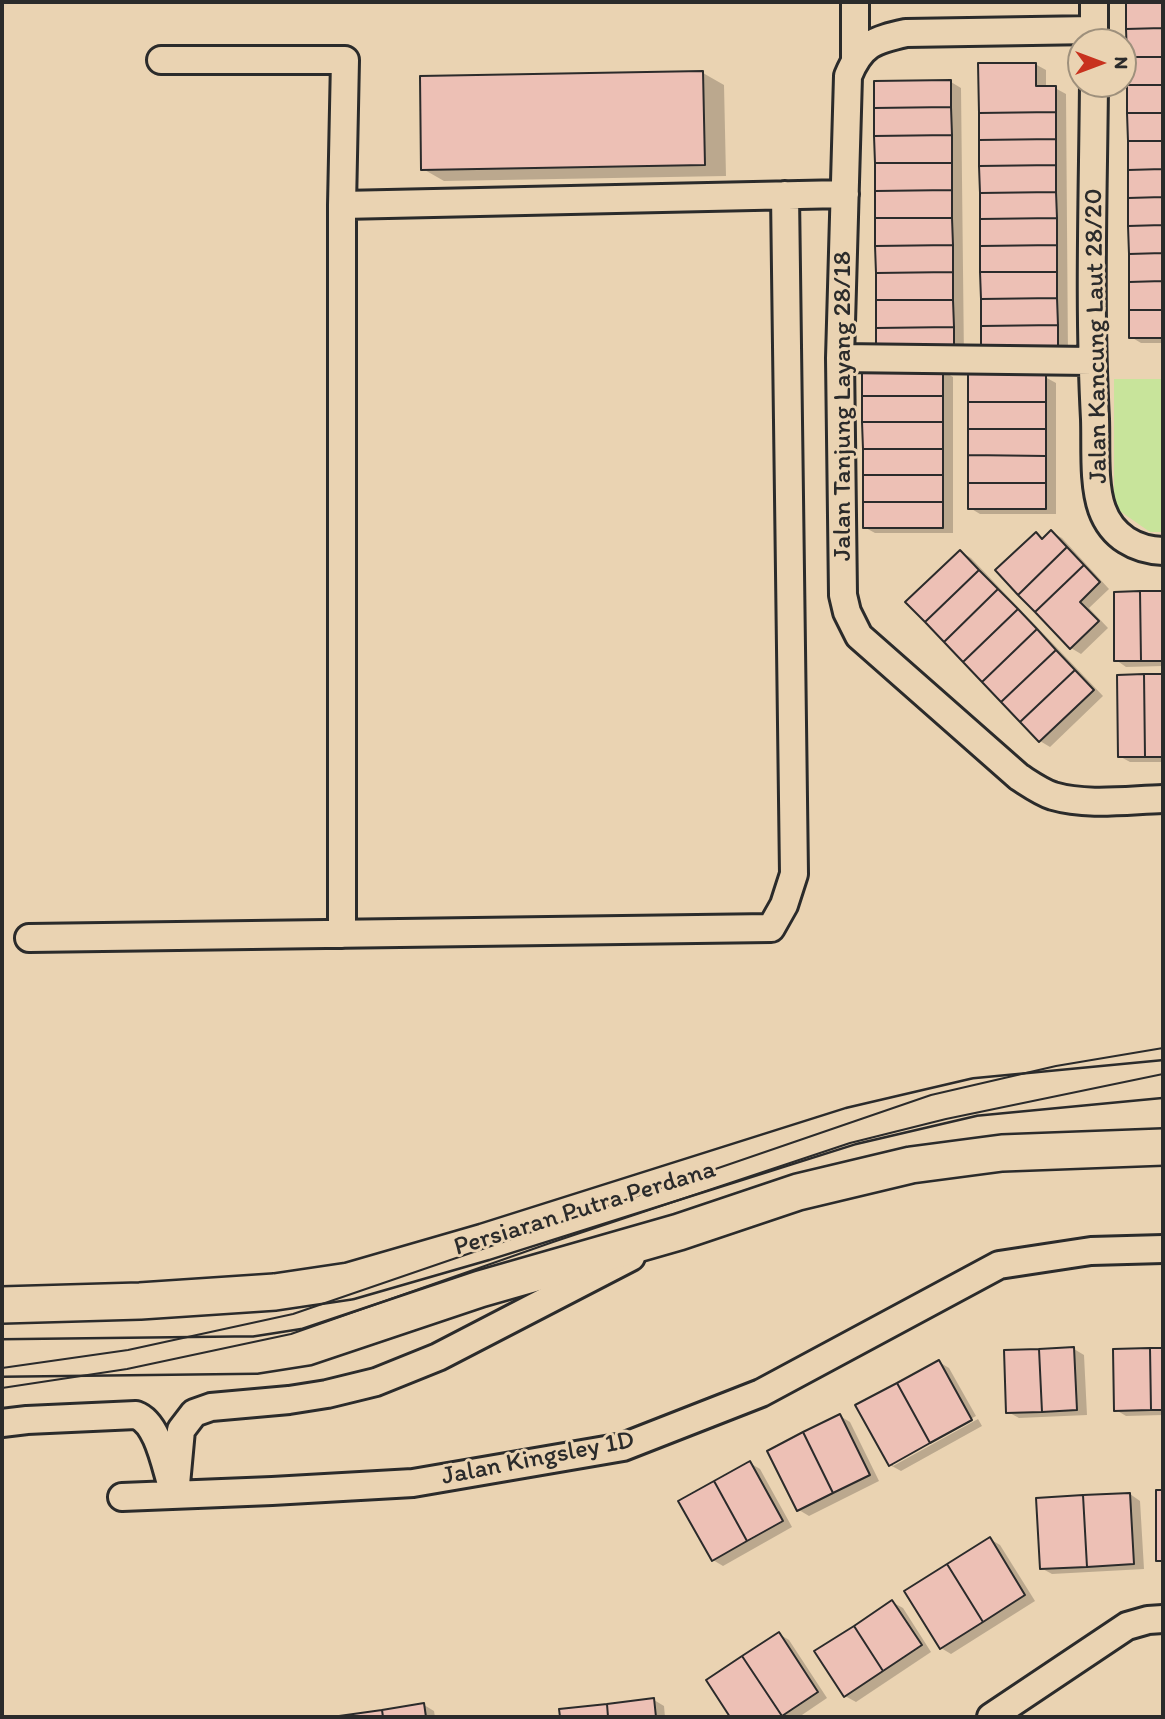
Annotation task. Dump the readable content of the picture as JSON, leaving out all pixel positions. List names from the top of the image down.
{
  "streets": {
    "main road": ["Persiaran Putra Perdana"],
    "street": ["Jalan Kancung Laut 28/20", "Jalan Tanjung Layang 28/18", "Jalan Kingsley 1D"]
  },
  "north": "right"
}
